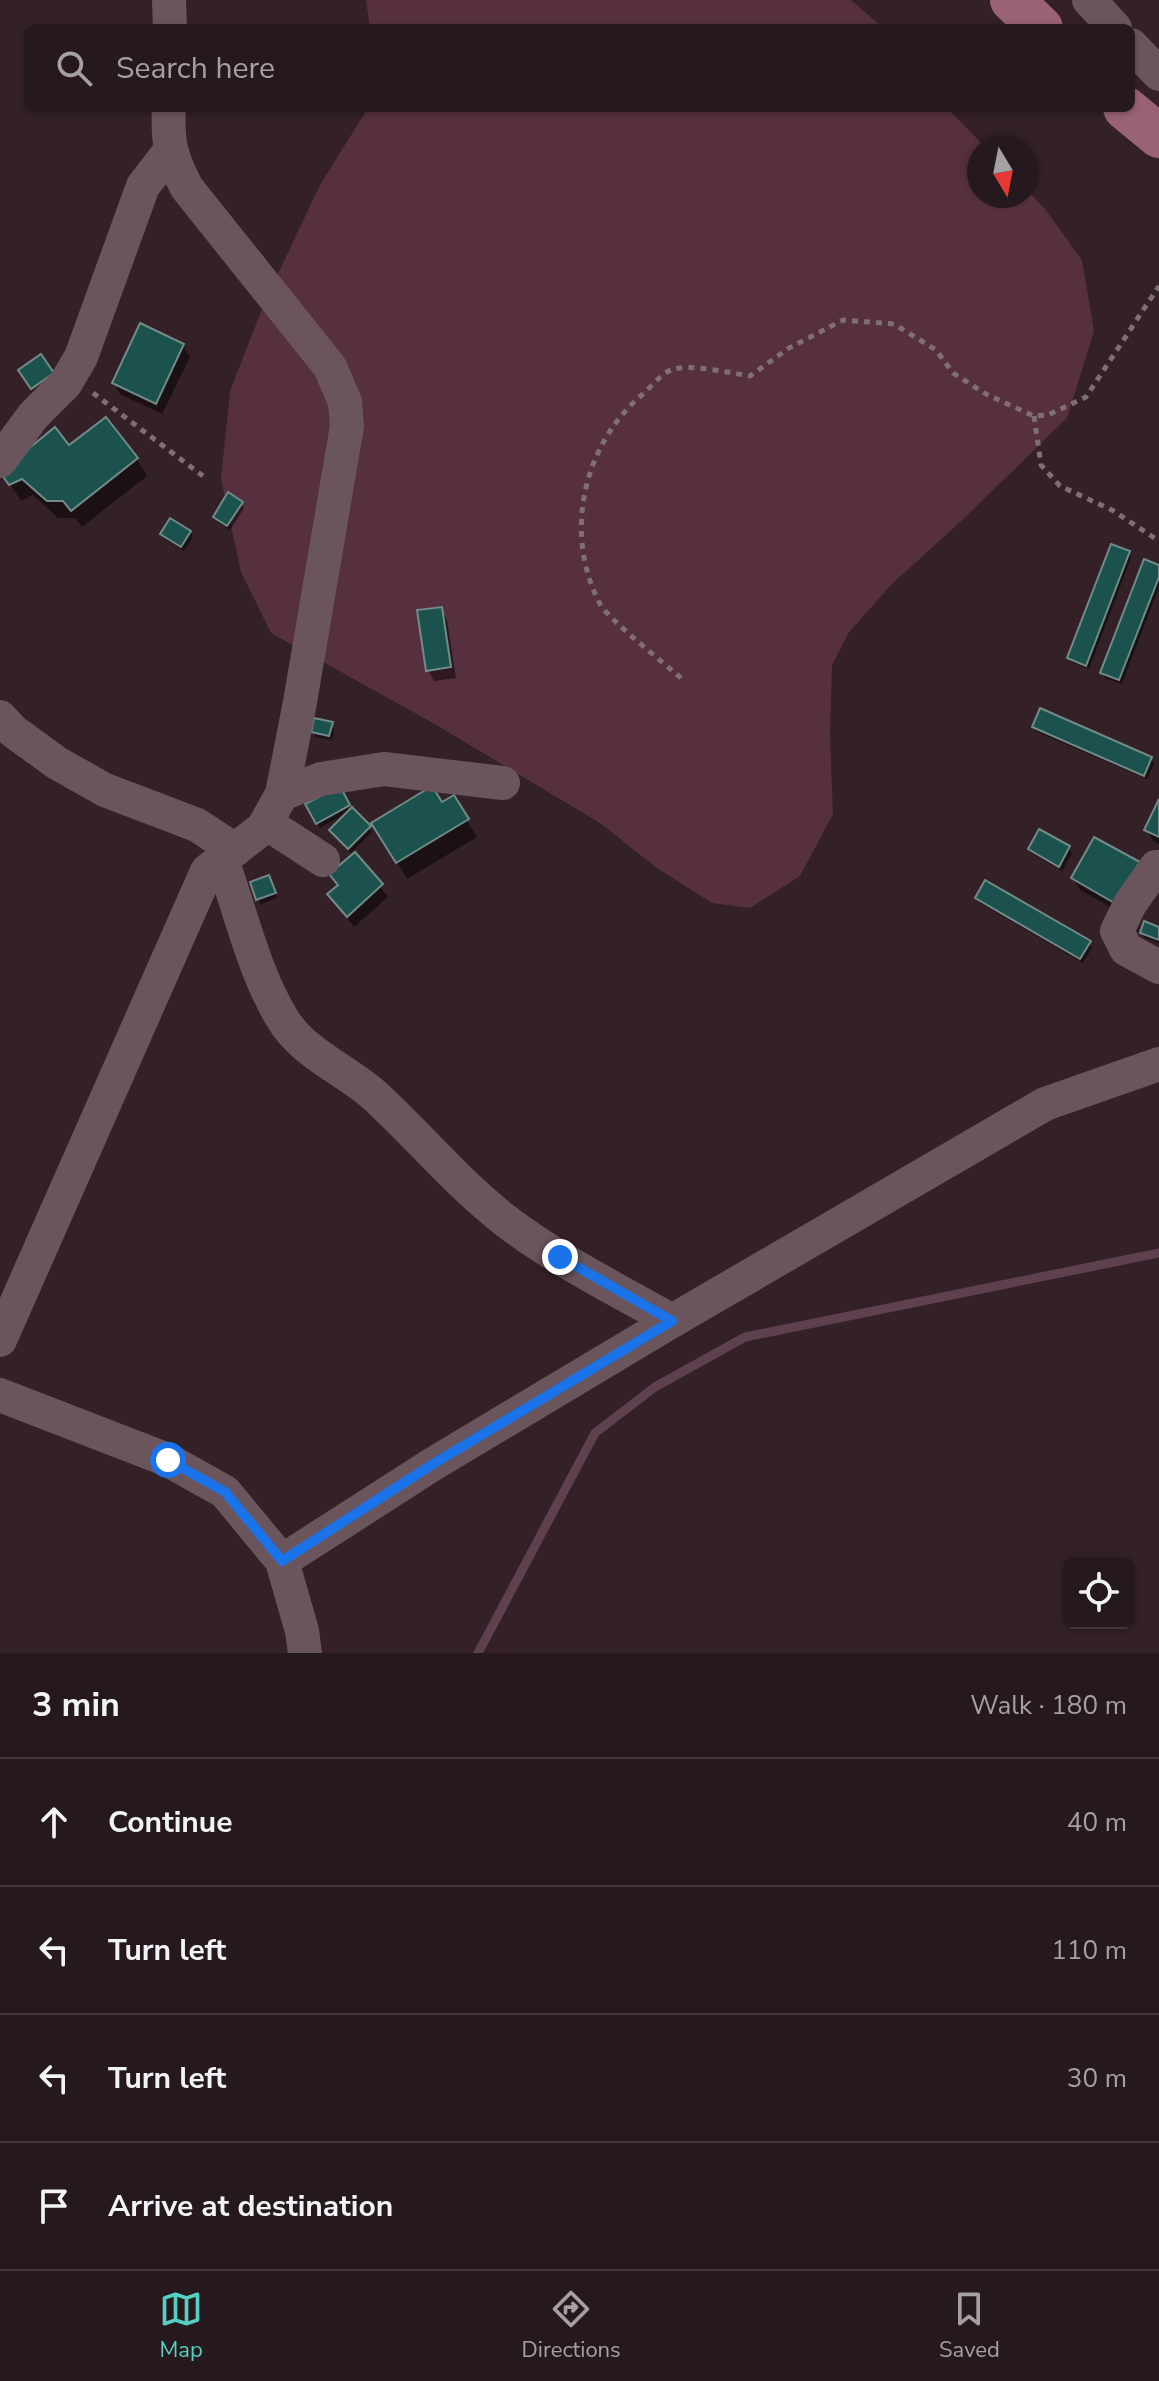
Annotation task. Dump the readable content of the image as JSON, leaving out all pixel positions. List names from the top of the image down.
{
  "north": "bottom",
  "page": {
    "search": "Search here",
    "heading": ["3 min", "Walk · 180 m"],
    "list": [
      ["Continue", "40 m"],
      ["Turn left", "110 m"],
      ["Turn left", "30 m"],
      "Arrive at destination"
    ],
    "nav": ["Map", "Directions", "Saved"]
  }
}
